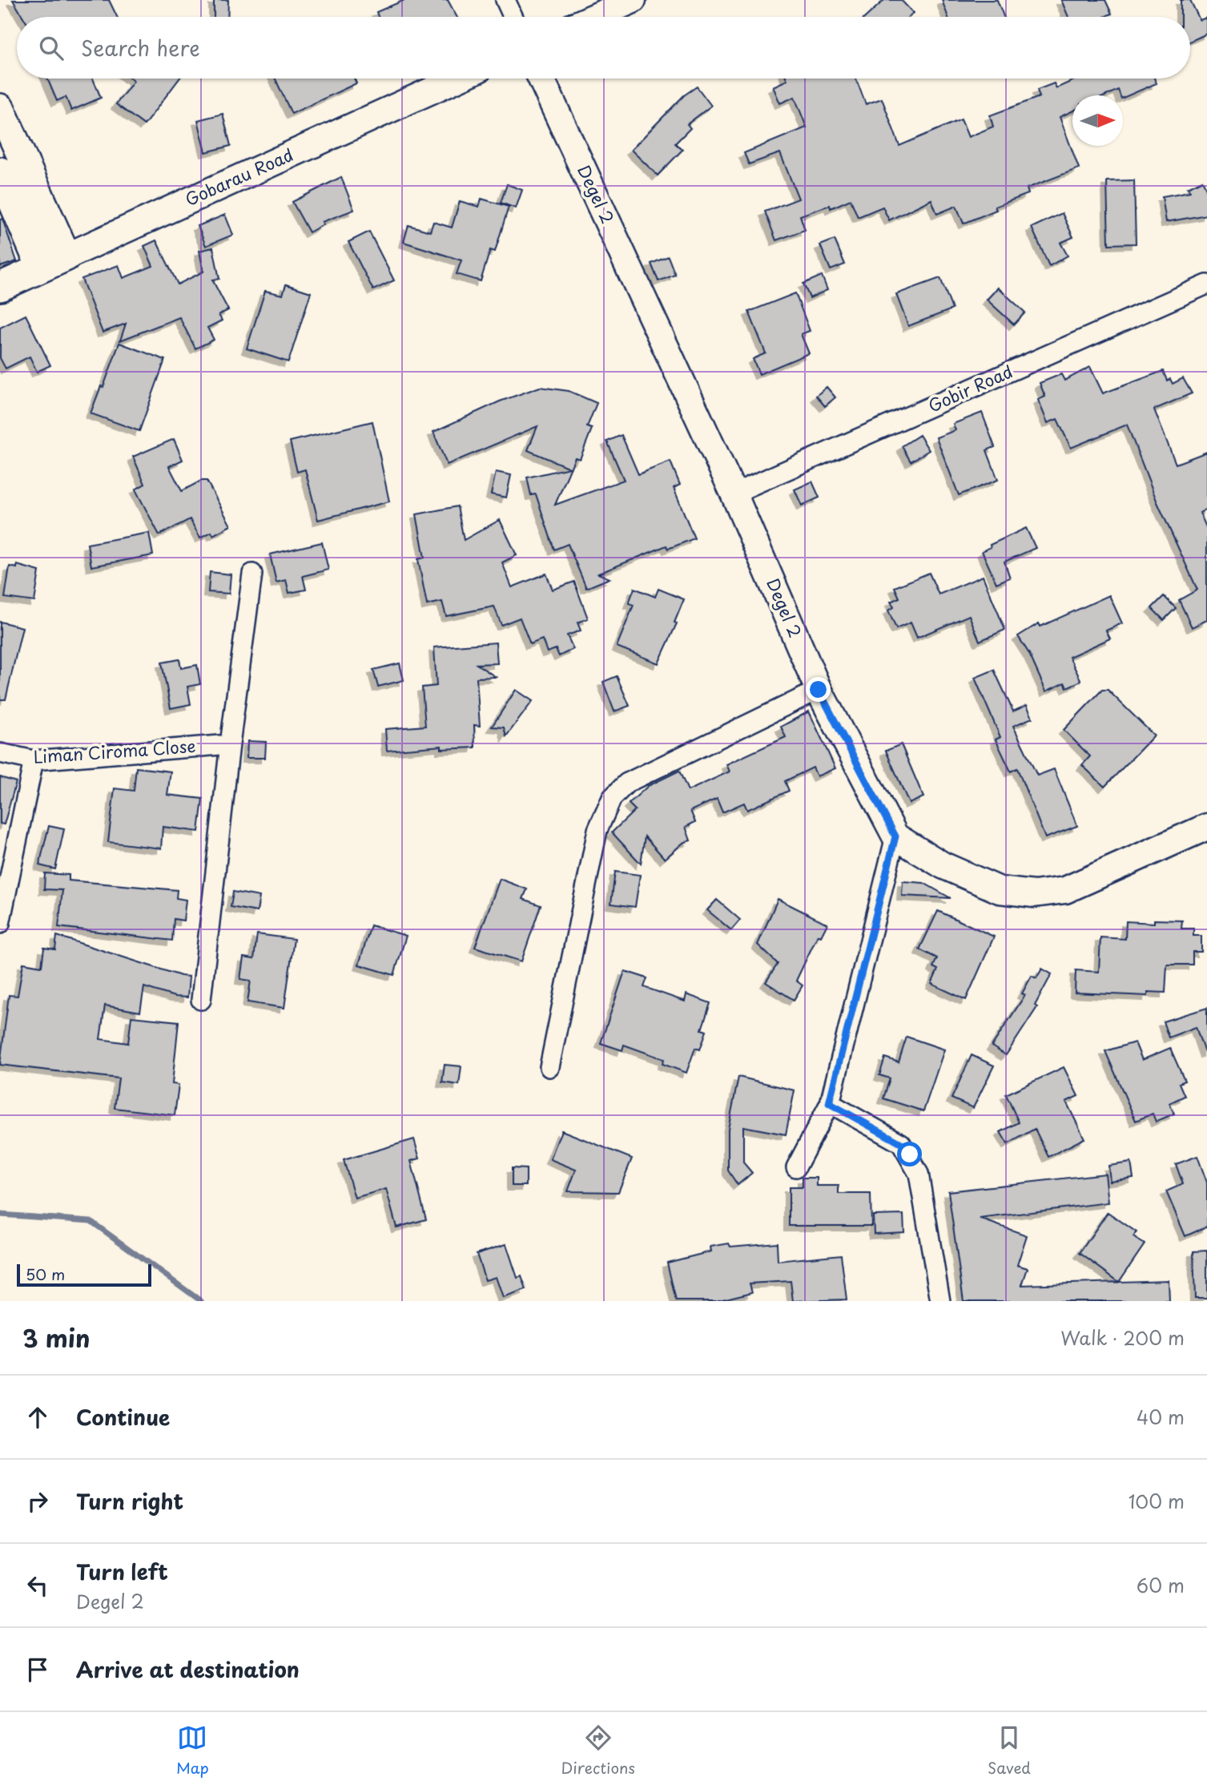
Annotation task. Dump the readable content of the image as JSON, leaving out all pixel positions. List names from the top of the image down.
{
  "streets": {
    "main road": ["Gobarau Road"],
    "street": ["Degel 2", "Gobir Road", "Liman Ciroma Close"]
  },
  "crossings": [
    ["Degel 2", "Gobir Road"]
  ],
  "scale_bar": "50 m",
  "north": "right",
  "page": {
    "search": "Search here",
    "scale": "50 m",
    "heading": ["3 min", "Walk · 200 m"],
    "list": [
      ["Continue", "40 m"],
      ["Turn right", "100 m"],
      ["Turn left", "Degel 2", "60 m"],
      "Arrive at destination"
    ],
    "nav": ["Map", "Directions", "Saved"]
  }
}
